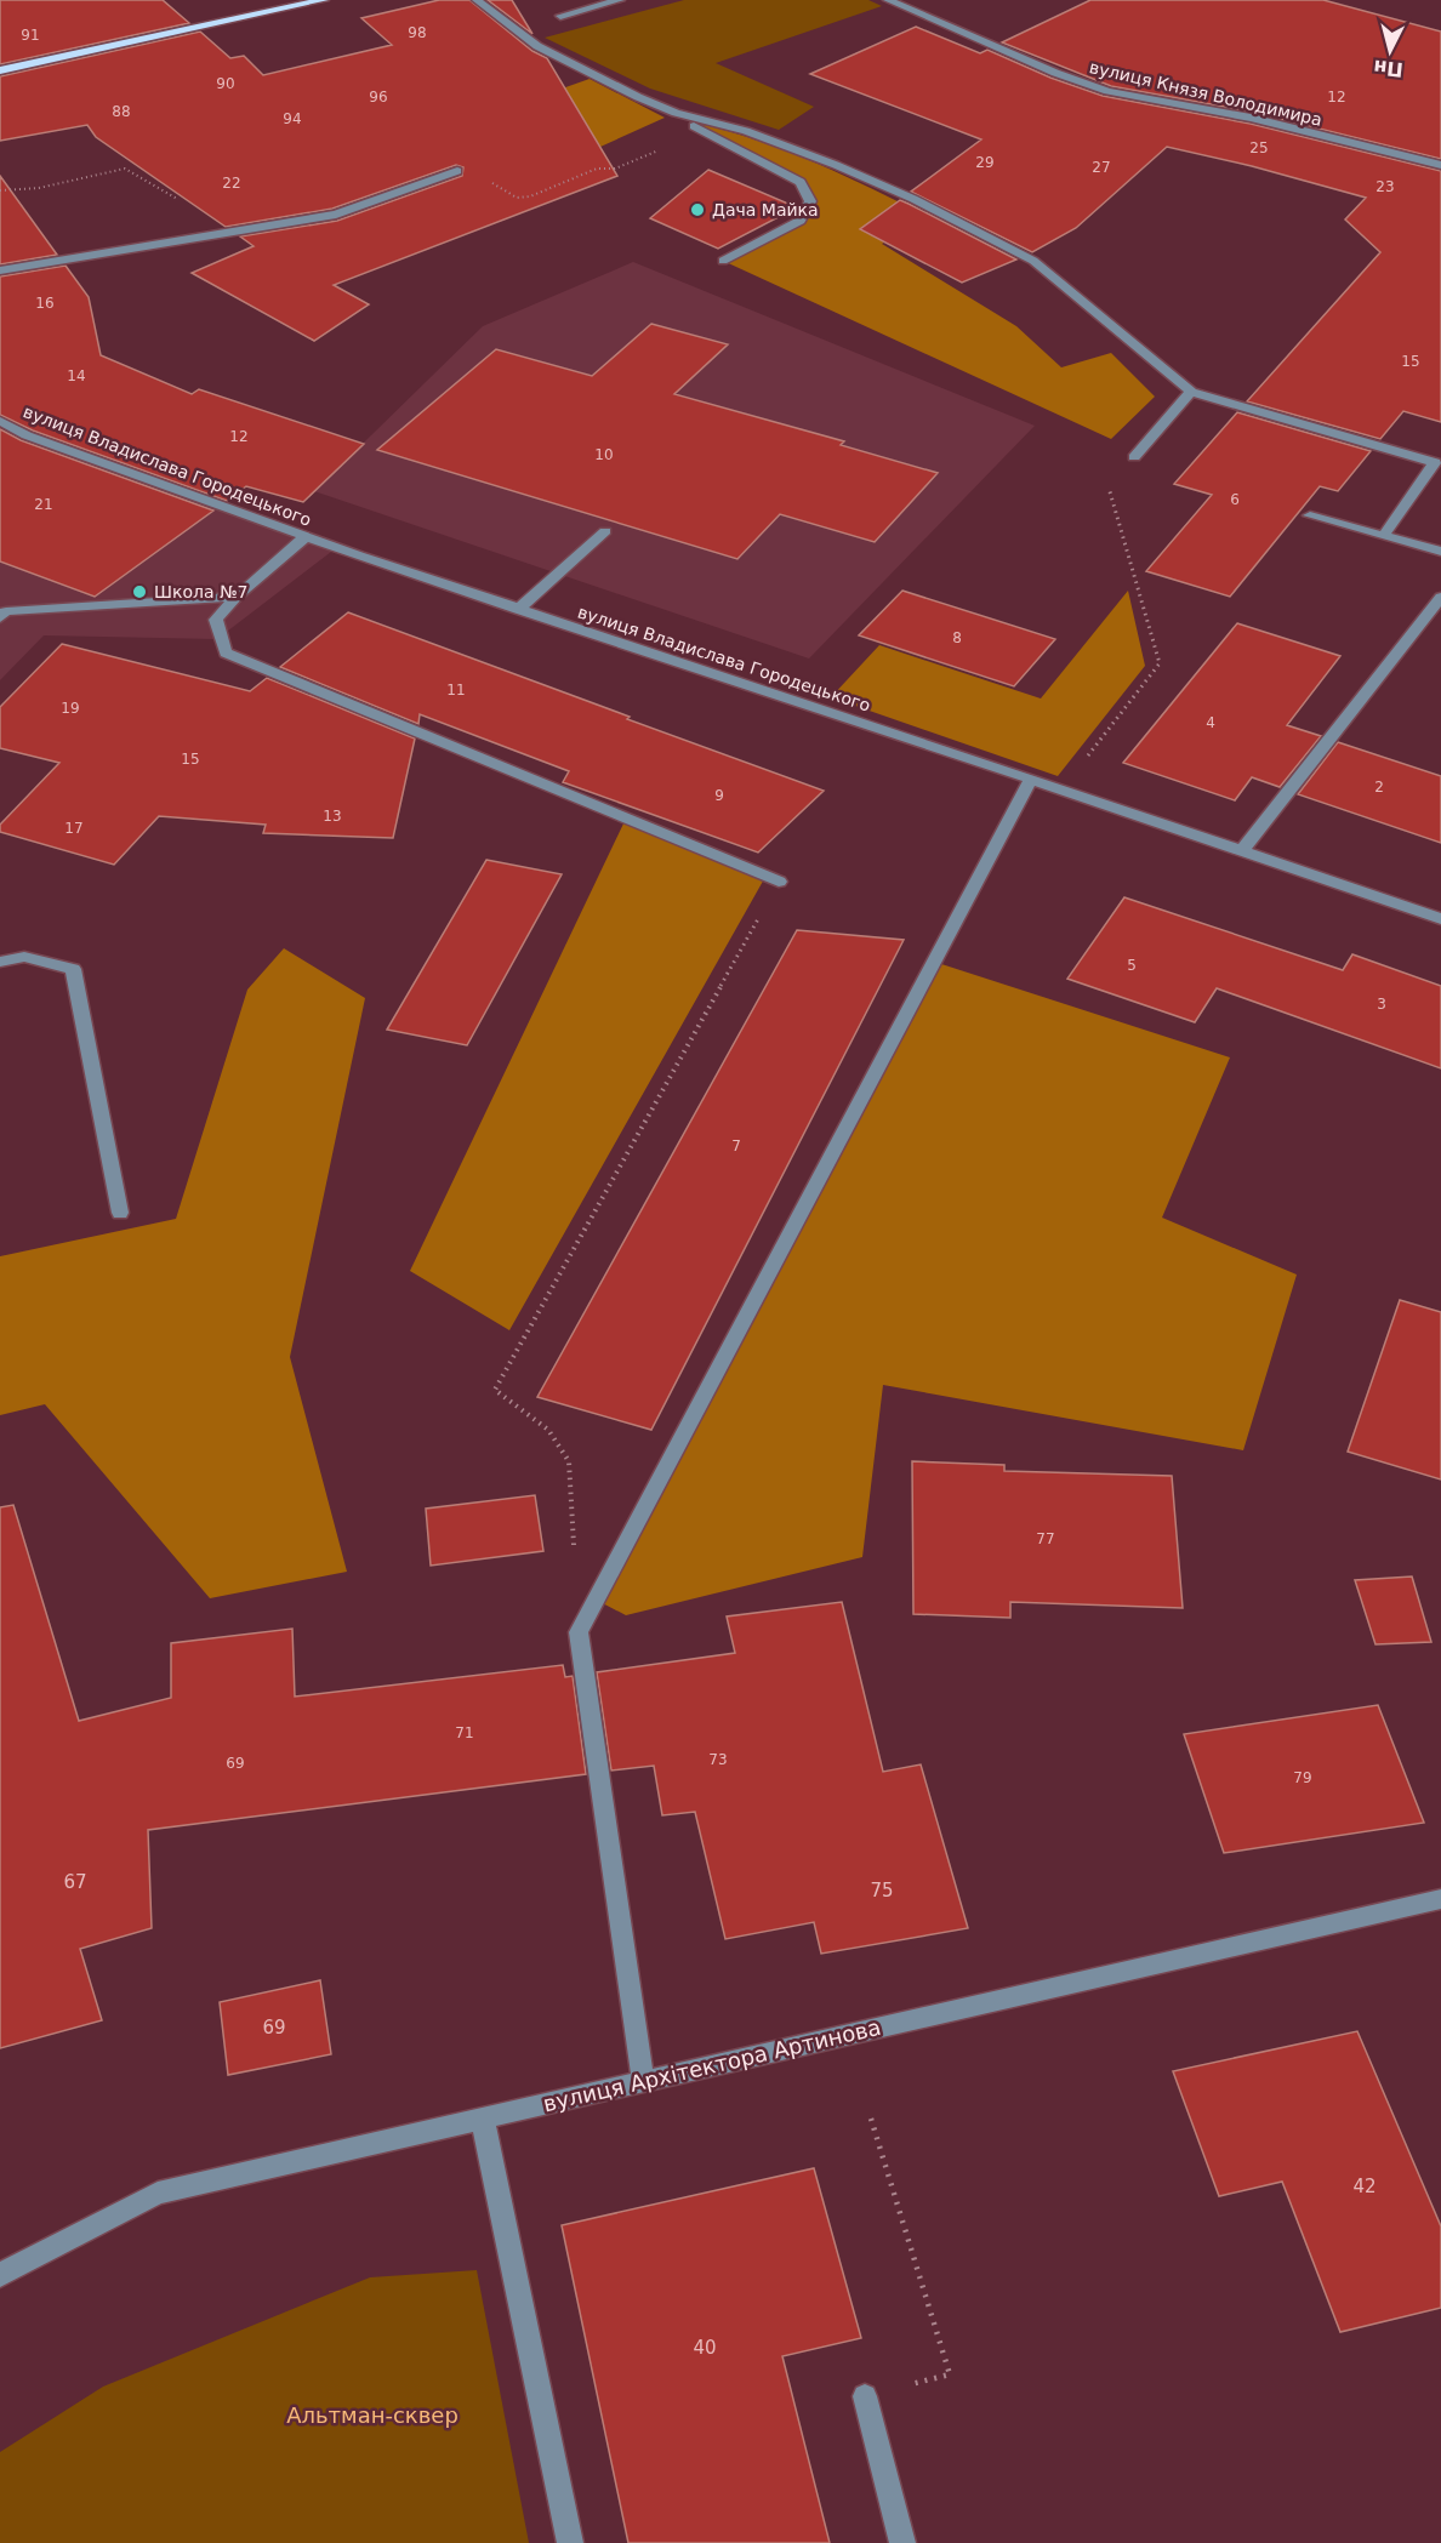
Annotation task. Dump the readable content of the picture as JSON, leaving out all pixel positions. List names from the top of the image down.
{
  "streets": {
    "street": ["вулиця Князя Володимира", "вулиця Владислава Городецького", "вулиця Архітектора Артинова"]
  },
  "parks": ["Альтман-сквер"],
  "places": ["Дача Майка", "Школа №7"],
  "house_numbers": [
    "98",
    "91",
    "90",
    "96",
    "12",
    "88",
    "94",
    "25",
    "29",
    "27",
    "22",
    "23",
    "16",
    "15",
    "14",
    "12",
    "10",
    "6",
    "21",
    "8",
    "11",
    "19",
    "4",
    "15",
    "2",
    "9",
    "13",
    "17",
    "5",
    "3",
    "7",
    "77",
    "71",
    "73",
    "69",
    "79",
    "67",
    "75",
    "69",
    "42",
    "40"
  ],
  "north": "bottom"
}
